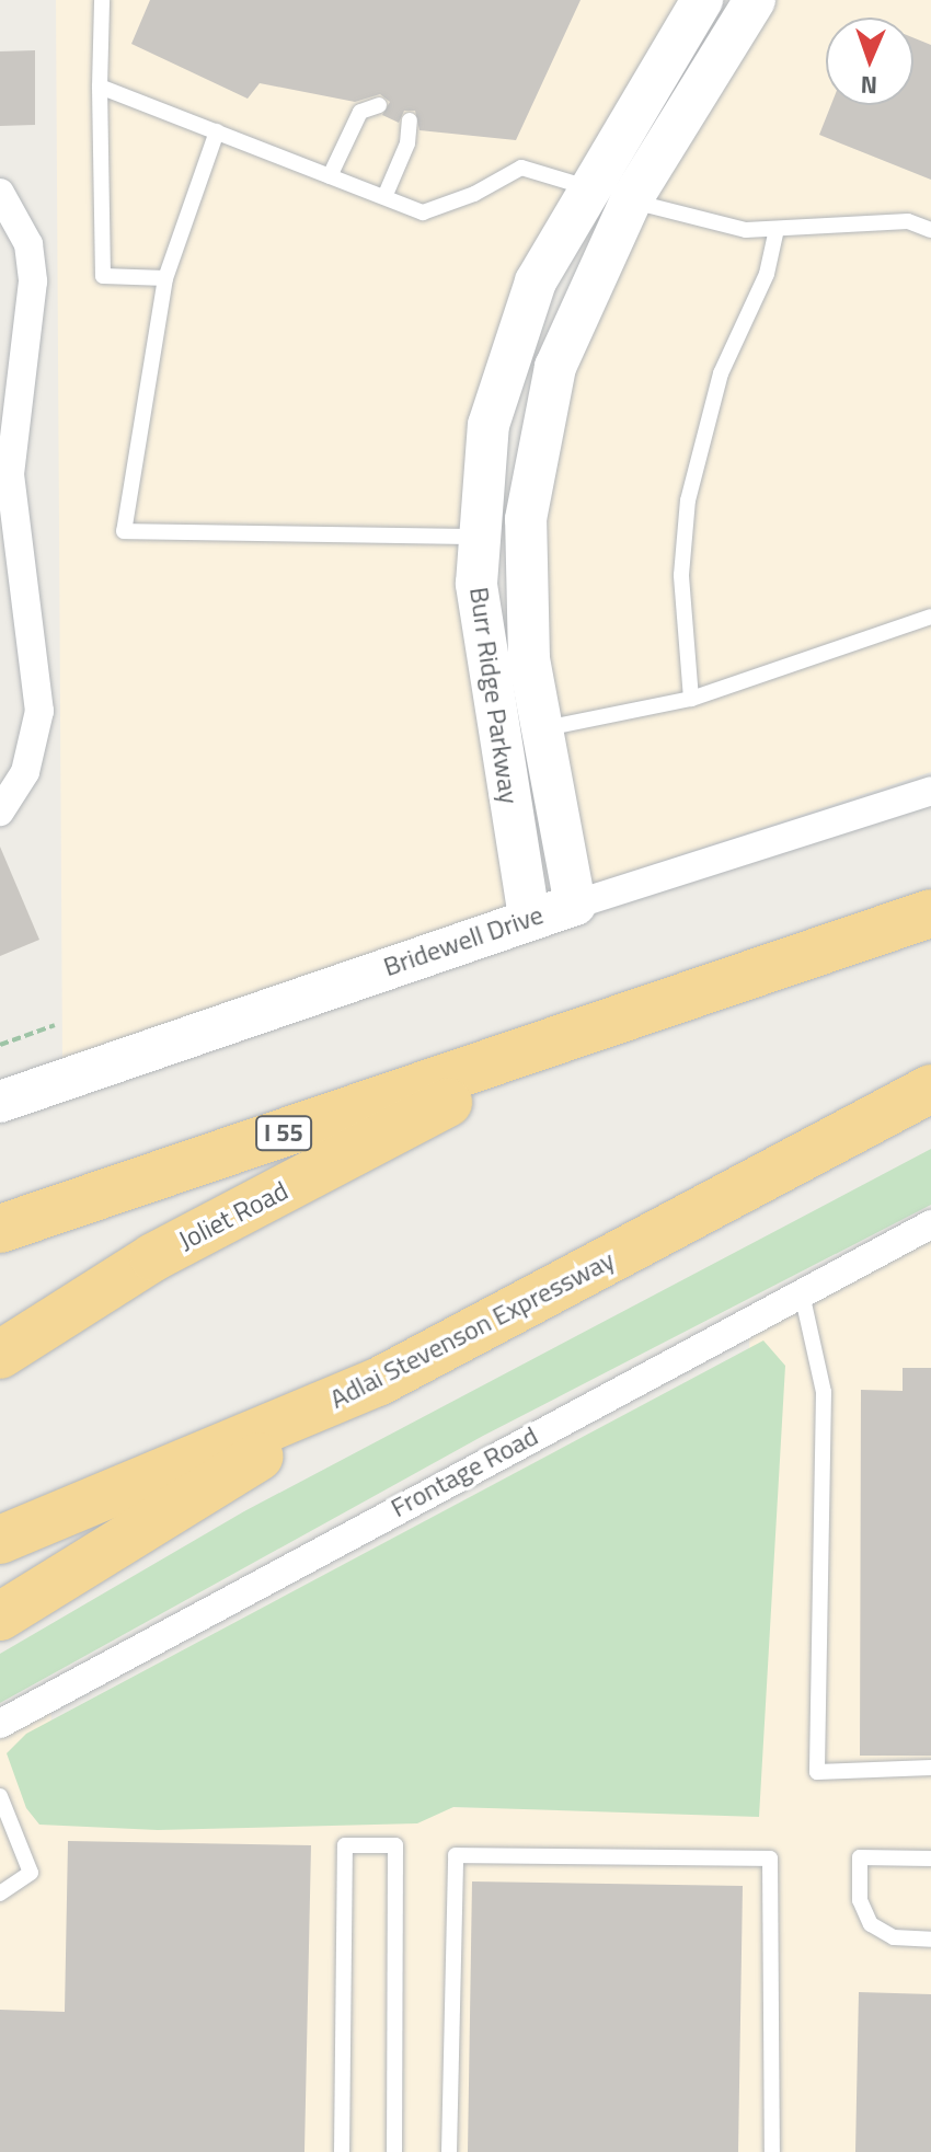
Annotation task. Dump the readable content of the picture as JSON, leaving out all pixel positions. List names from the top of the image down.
{
  "streets": {
    "highway": ["I 55", "Joliet Road", "Adlai Stevenson Expressway"],
    "street": ["Burr Ridge Parkway", "Bridewell Drive", "Frontage Road"]
  },
  "crossings": [
    ["Burr Ridge Parkway", "Bridewell Drive"],
    ["I 55", "Joliet Road"]
  ],
  "north": "bottom"
}
